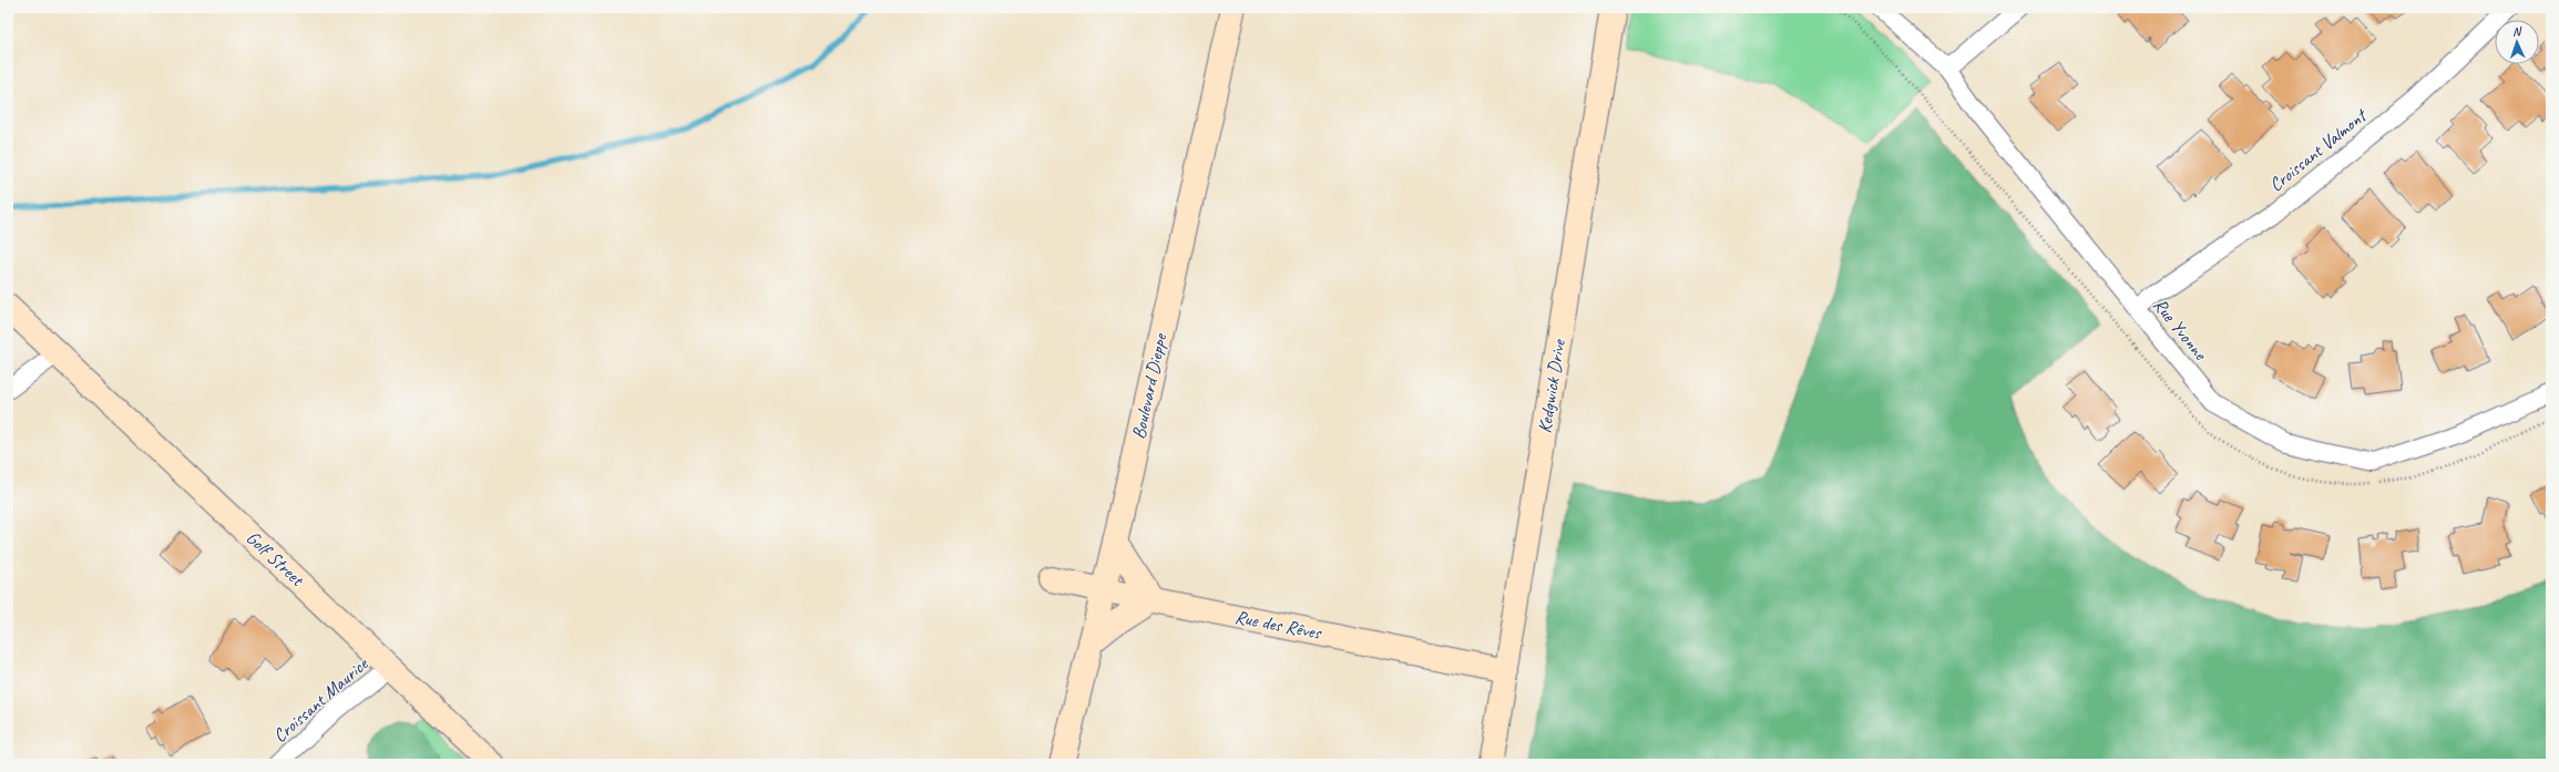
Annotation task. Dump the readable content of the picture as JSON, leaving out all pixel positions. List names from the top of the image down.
{
  "streets": {
    "street": [
      "Croissant Valmont",
      "Rue Yvonne",
      "Boulevard Dieppe",
      "Kedgwick Drive",
      "Golf Street",
      "Rue des Rêves",
      "Croissant Maurice"
    ]
  },
  "crossings": [
    ["Croissant Valmont", "Rue Yvonne"],
    ["Boulevard Dieppe", "Rue des Rêves"],
    ["Kedgwick Drive", "Rue des Rêves"],
    ["Golf Street", "Croissant Maurice"]
  ],
  "north": "top"
}
